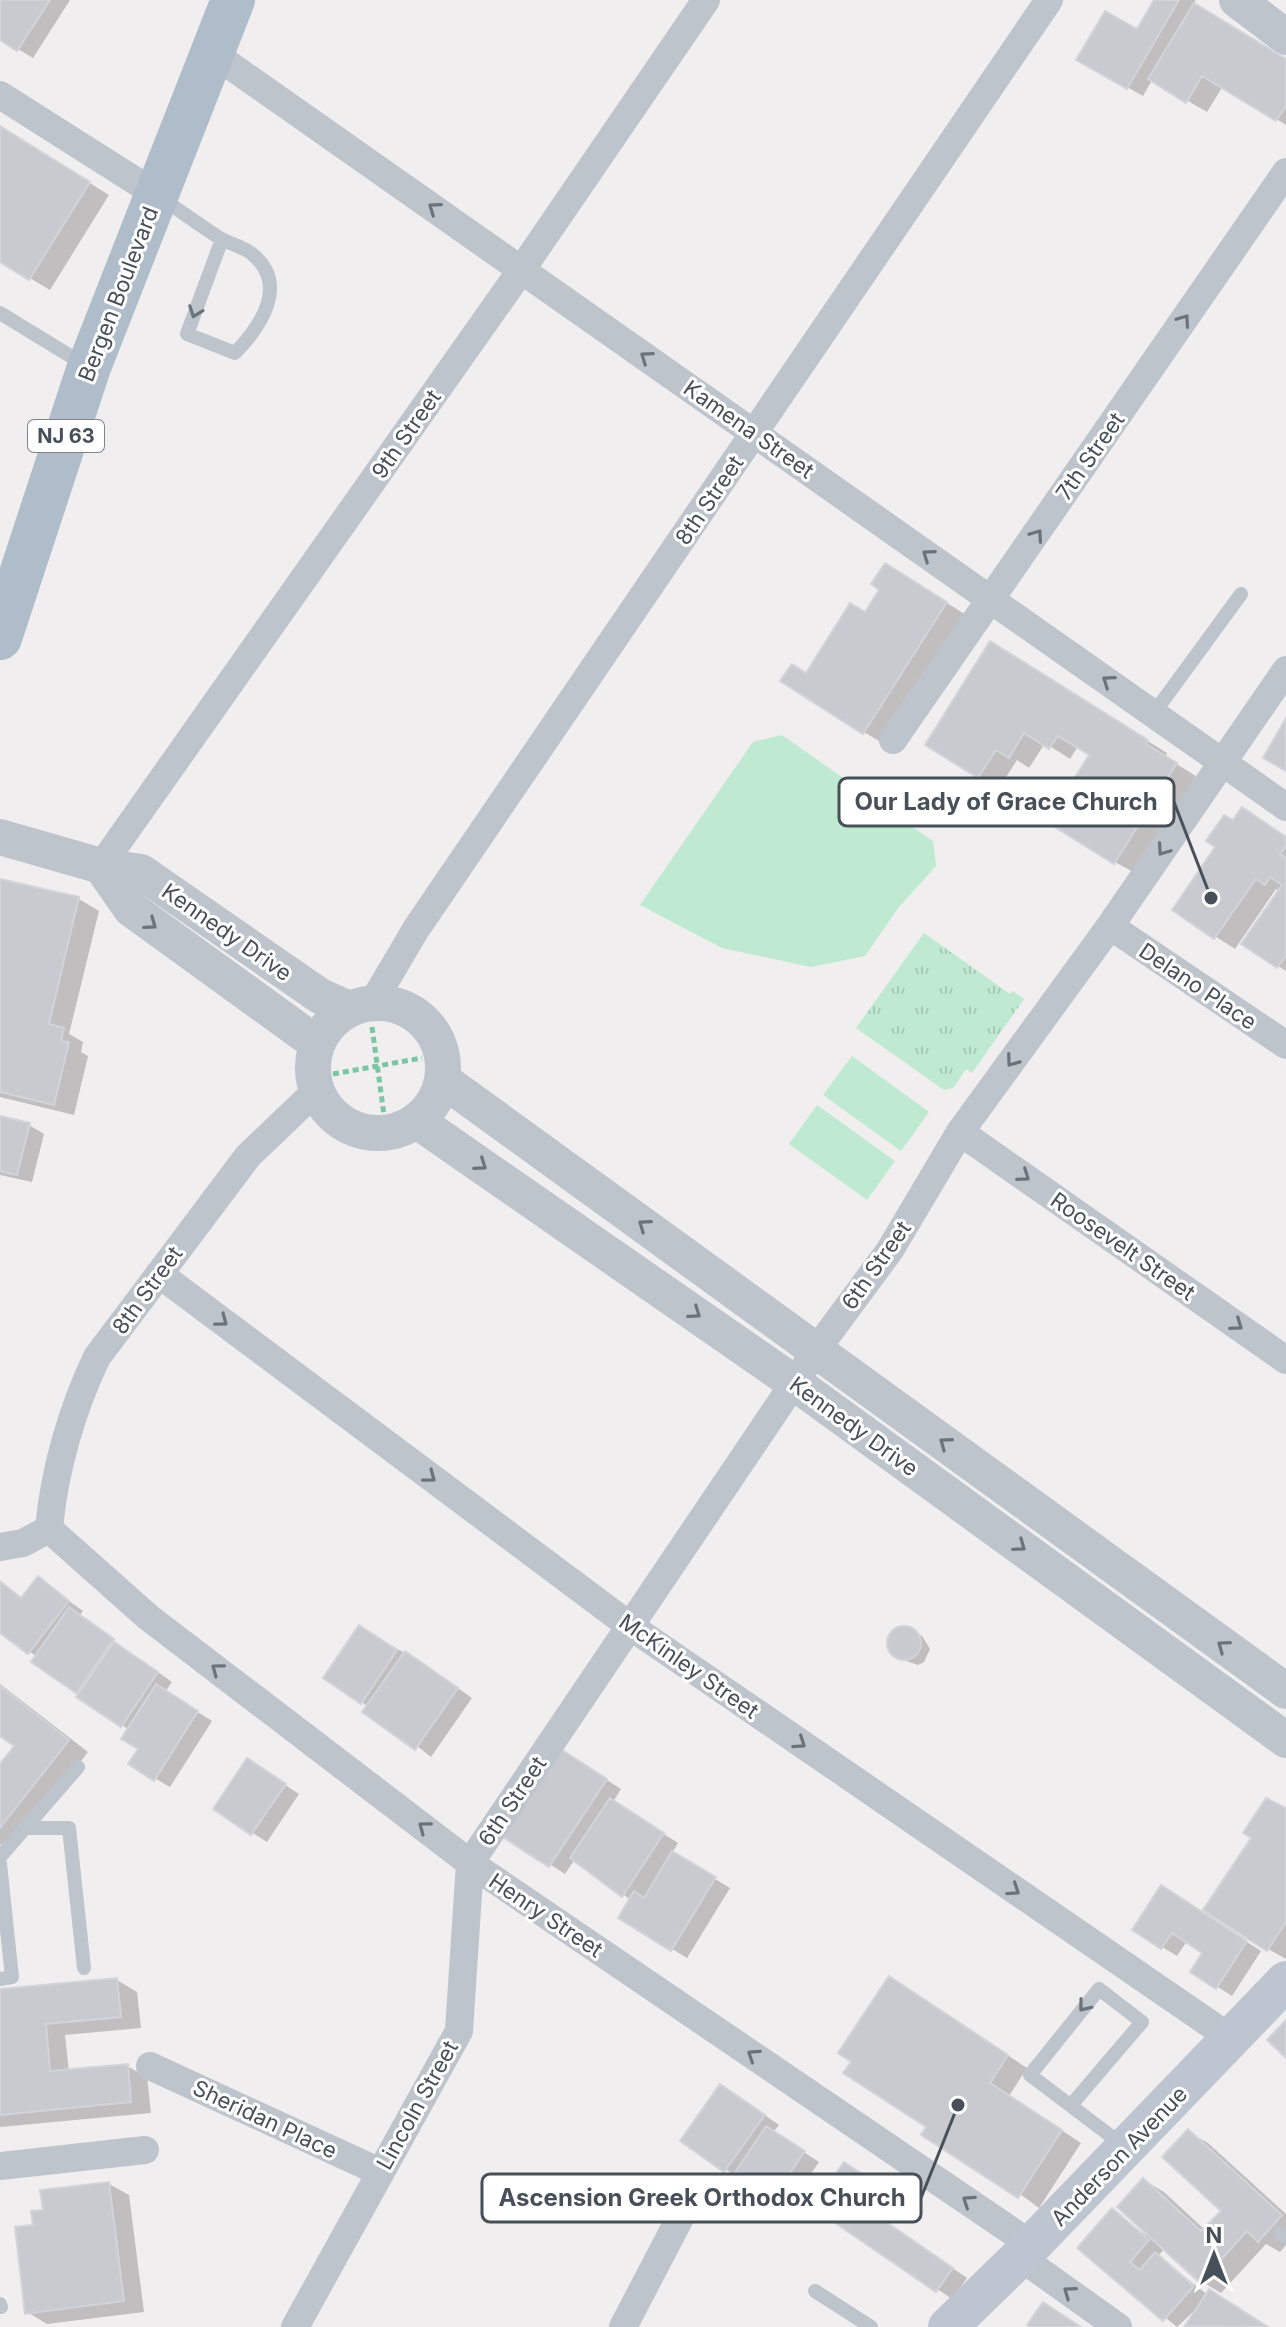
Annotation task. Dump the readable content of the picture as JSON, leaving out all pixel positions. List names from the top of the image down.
{
  "streets": {
    "main road": ["Bergen Boulevard", "NJ 63", "Anderson Avenue"],
    "street": [
      "Kamena Street",
      "9th Street",
      "7th Street",
      "8th Street",
      "Kennedy Drive",
      "Delano Place",
      "Roosevelt Street",
      "6th Street",
      "McKinley Street",
      "Henry Street",
      "Lincoln Street",
      "Sheridan Place"
    ]
  },
  "crossings": [
    ["Bergen Boulevard", "Kamena Street"],
    ["Kamena Street", "9th Street"],
    ["Kamena Street", "7th Street"],
    ["Kamena Street", "8th Street"],
    ["Kamena Street", "6th Street"],
    ["9th Street", "Kennedy Drive"],
    ["8th Street", "Kennedy Drive"],
    ["8th Street", "McKinley Street"],
    ["8th Street", "Henry Street"],
    ["Kennedy Drive", "6th Street"],
    ["Delano Place", "6th Street"],
    ["Roosevelt Street", "6th Street"],
    ["6th Street", "McKinley Street"],
    ["6th Street", "Henry Street"],
    ["6th Street", "Lincoln Street"],
    ["McKinley Street", "Anderson Avenue"],
    ["Henry Street", "Lincoln Street"],
    ["Henry Street", "Anderson Avenue"],
    ["Lincoln Street", "Sheridan Place"]
  ],
  "one_way": [
    "Kamena Street",
    "7th Street",
    "Roosevelt Street",
    "McKinley Street",
    "Henry Street"
  ],
  "places": ["Our Lady of Grace Church", "Ascension Greek Orthodox Church"],
  "north": "top"
}
